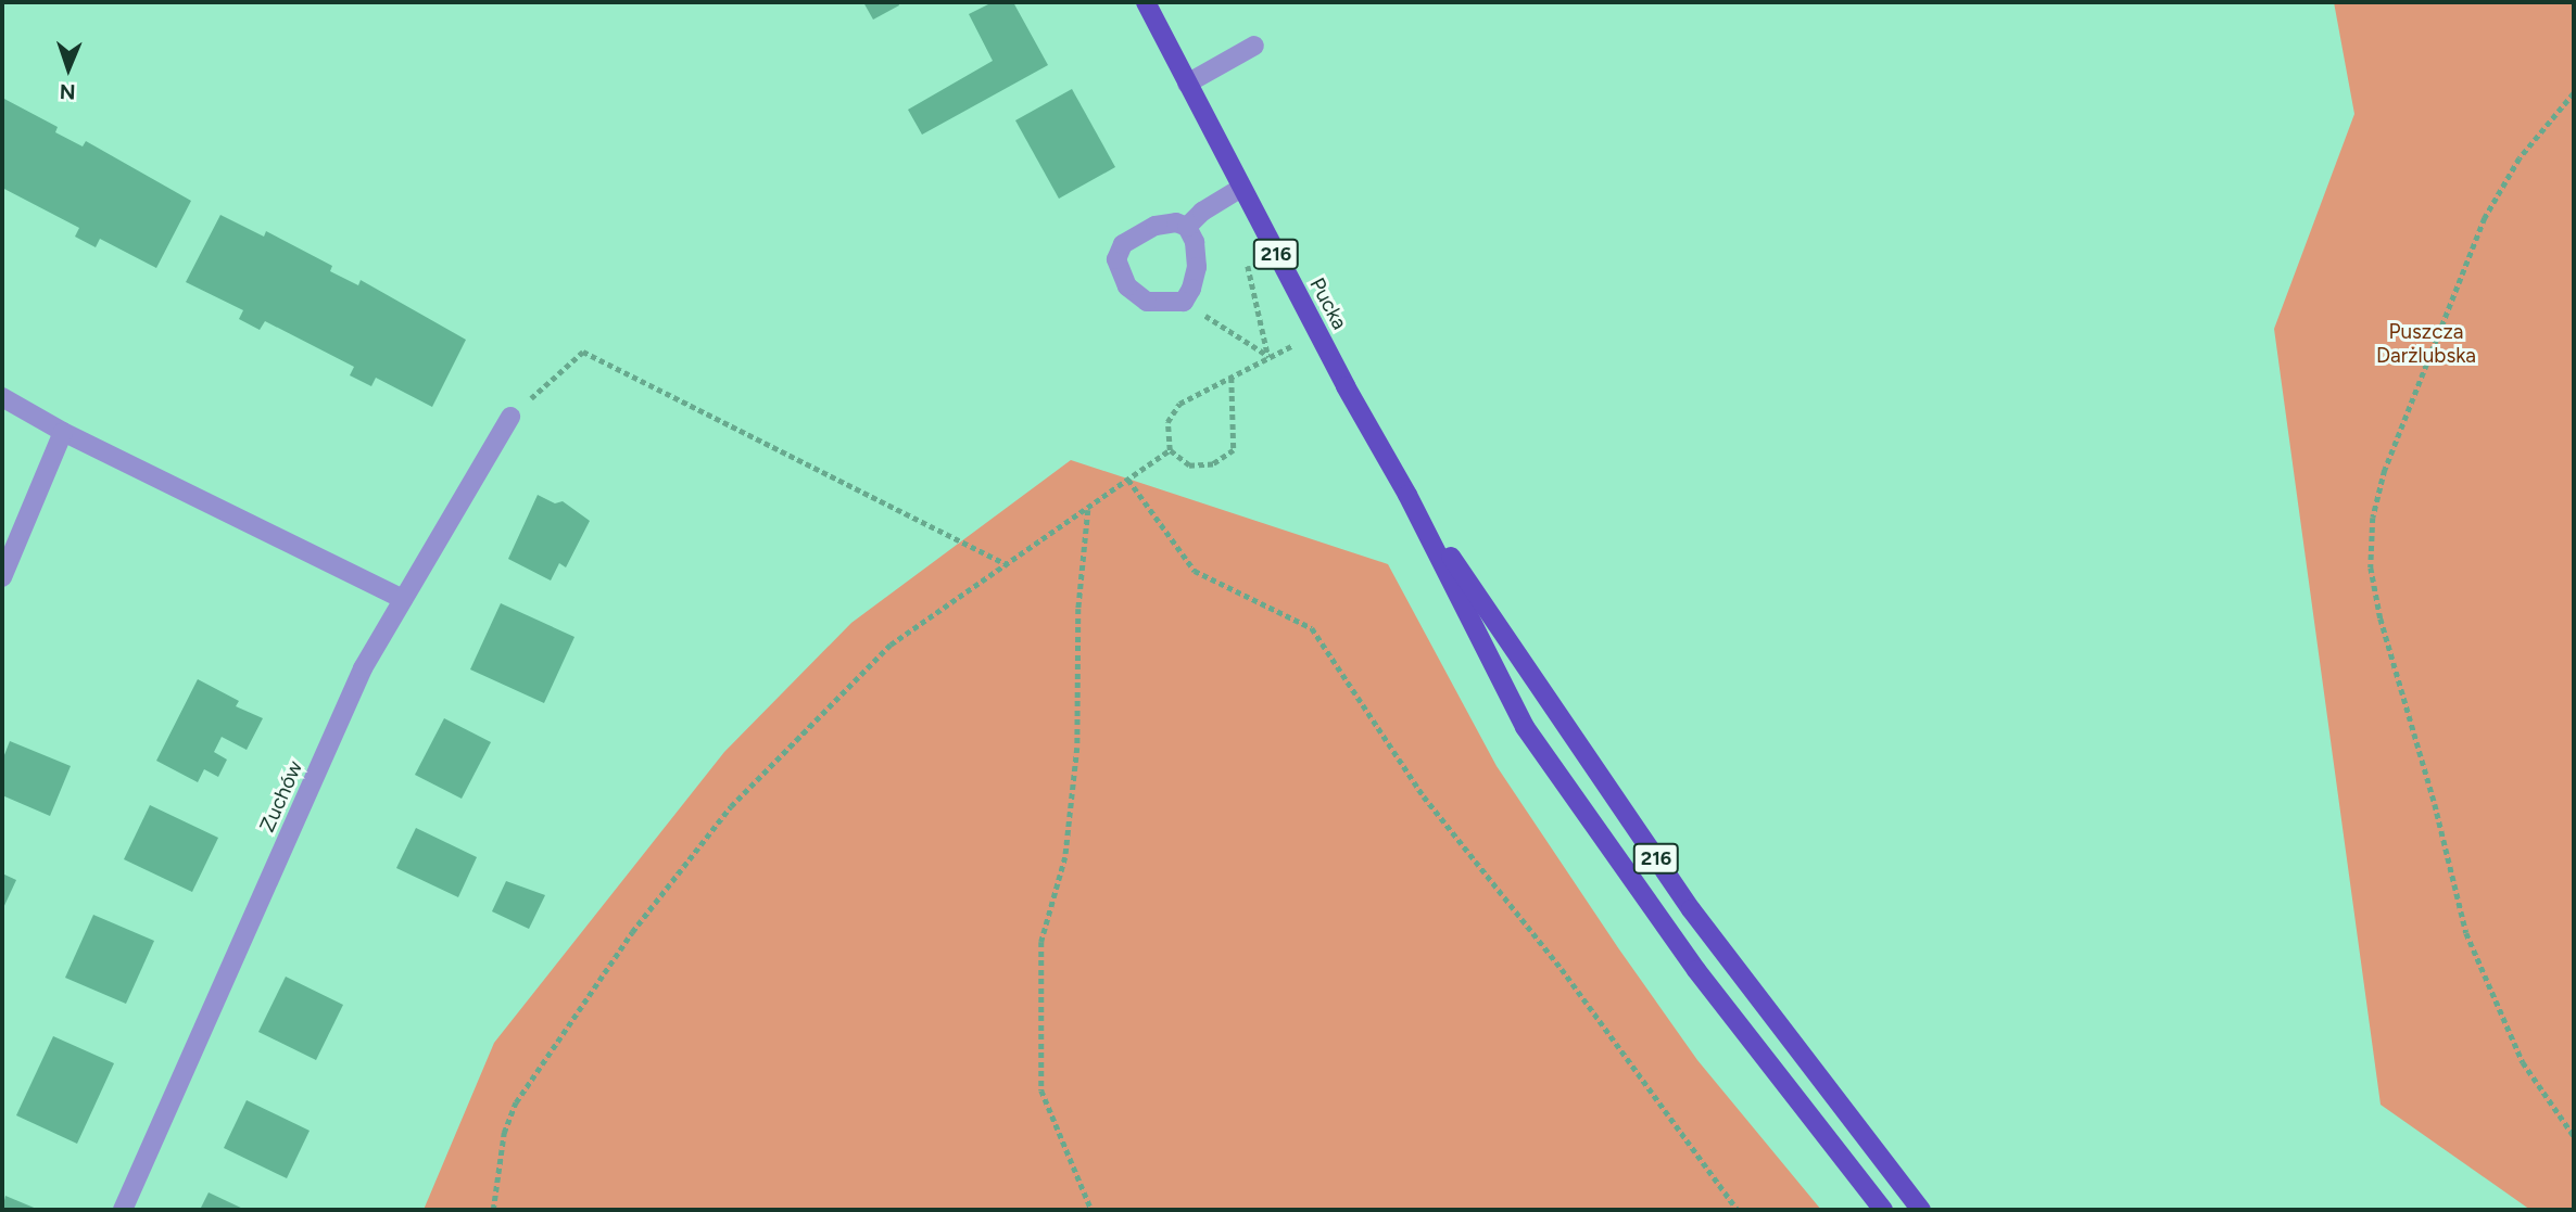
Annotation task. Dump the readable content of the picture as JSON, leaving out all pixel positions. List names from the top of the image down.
{
  "streets": {
    "main road": ["216", "Pucka"],
    "street": ["Zuchów"]
  },
  "crossings": [
    ["216", "Pucka"]
  ],
  "parks": ["Puszcza Darżlubska"],
  "north": "bottom"
}
